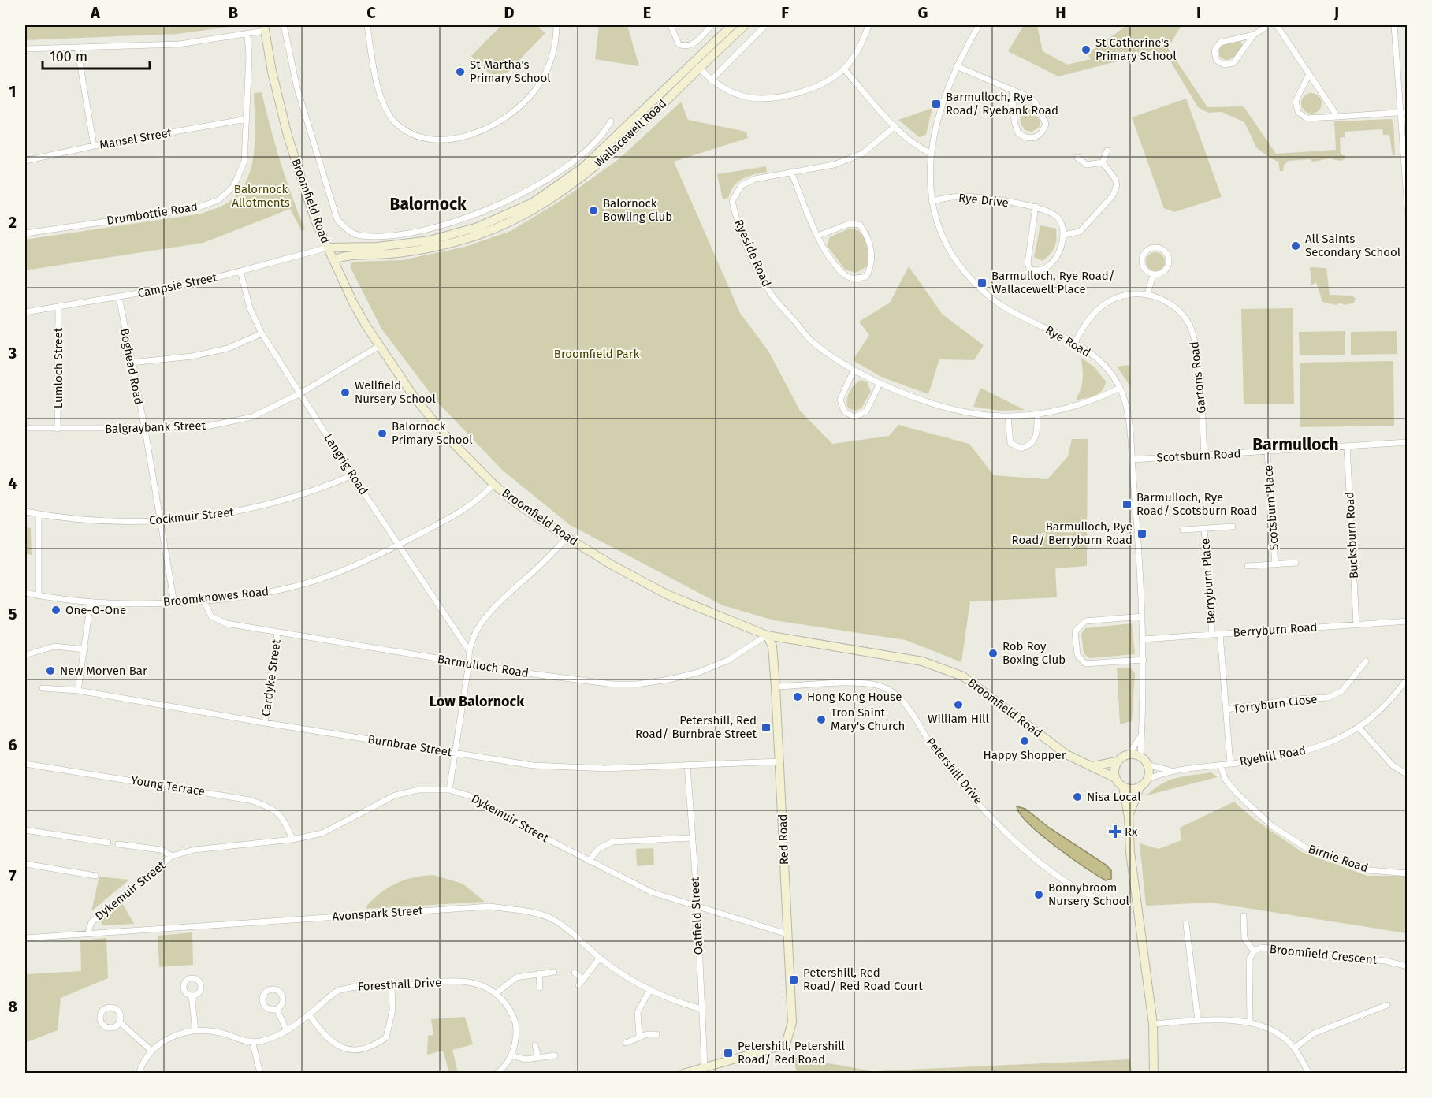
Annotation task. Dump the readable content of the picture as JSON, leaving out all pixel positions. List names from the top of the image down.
{
  "streets": {
    "street": [
      "Wallacewell Road",
      "Mansel Street",
      "Rye Drive",
      "Broomfield Road",
      "Drumbottie Road",
      "Ryeside Road",
      "Campsie Street",
      "Rye Road",
      "Boghead Road",
      "Lumloch Street",
      "Gartons Road",
      "Balgraybank Street",
      "Scotsburn Road",
      "Langrig Road",
      "Scotsburn Place",
      "Cockmuir Street",
      "Bucksburn Road",
      "Berryburn Place",
      "Broomknowes Road",
      "Berryburn Road",
      "Barmulloch Road",
      "Cardyke Street",
      "Torryburn Close",
      "Burnbrae Street",
      "Ryehill Road",
      "Petershill Drive",
      "Young Terrace",
      "Dykemuir Street",
      "Red Road",
      "Birnie Road",
      "Avonspark Street",
      "Oatfield Street",
      "Broomfield Crescent",
      "Foresthall Drive"
    ]
  },
  "crossings": [
    ["Wallacewell Road", "Broomfield Road"],
    ["Wallacewell Road", "Campsie Street"],
    ["Mansel Street", "Drumbottie Road"],
    ["Rye Drive", "Rye Road"],
    ["Broomfield Road", "Drumbottie Road"],
    ["Broomfield Road", "Campsie Street"],
    ["Broomfield Road", "Rye Road"],
    ["Broomfield Road", "Balgraybank Street"],
    ["Broomfield Road", "Broomknowes Road"],
    ["Broomfield Road", "Barmulloch Road"],
    ["Broomfield Road", "Ryehill Road"],
    ["Broomfield Road", "Red Road"],
    ["Ryeside Road", "Rye Road"],
    ["Campsie Street", "Boghead Road"],
    ["Campsie Street", "Lumloch Street"],
    ["Campsie Street", "Langrig Road"],
    ["Rye Road", "Gartons Road"],
    ["Rye Road", "Scotsburn Road"],
    ["Rye Road", "Berryburn Road"],
    ["Rye Road", "Ryehill Road"],
    ["Boghead Road", "Balgraybank Street"],
    ["Boghead Road", "Cockmuir Street"],
    ["Boghead Road", "Broomknowes Road"],
    ["Lumloch Street", "Balgraybank Street"],
    ["Gartons Road", "Scotsburn Road"],
    ["Balgraybank Street", "Langrig Road"],
    ["Scotsburn Road", "Scotsburn Place"],
    ["Scotsburn Road", "Bucksburn Road"],
    ["Langrig Road", "Cockmuir Street"],
    ["Langrig Road", "Broomknowes Road"],
    ["Bucksburn Road", "Berryburn Road"],
    ["Berryburn Place", "Berryburn Road"],
    ["Broomknowes Road", "Barmulloch Road"],
    ["Barmulloch Road", "Cardyke Street"],
    ["Barmulloch Road", "Red Road"],
    ["Cardyke Street", "Burnbrae Street"],
    ["Burnbrae Street", "Red Road"],
    ["Burnbrae Street", "Oatfield Street"],
    ["Ryehill Road", "Birnie Road"],
    ["Petershill Drive", "Red Road"],
    ["Young Terrace", "Dykemuir Street"],
    ["Dykemuir Street", "Red Road"],
    ["Dykemuir Street", "Avonspark Street"],
    ["Dykemuir Street", "Oatfield Street"],
    ["Red Road", "Oatfield Street"],
    ["Avonspark Street", "Oatfield Street"]
  ],
  "districts": ["Balornock", "Barmulloch", "Low Balornock"],
  "parks": ["Balornock Allotments", "Broomfield Park"],
  "places": {
    "other": [
      "St Catherine's Primary School",
      "St Martha's Primary School",
      "Balornock Bowling Club",
      "All Saints Secondary School",
      "Wellfield Nursery School",
      "Balornock Primary School",
      "One-O-One",
      "Rob Roy Boxing Club",
      "New Morven Bar",
      "Hong Kong House",
      "William Hill",
      "Tron Saint Mary's Church",
      "Happy Shopper",
      "Nisa Local",
      "Bonnybroom Nursery School"
    ],
    "transit": [
      "Barmulloch, Rye Road/ Ryebank Road",
      "Barmulloch, Rye Road/ Wallacewell Place",
      "Barmulloch, Rye Road/ Scotsburn Road",
      "Barmulloch, Rye Road/ Berryburn Road",
      "Petershill, Red Road/ Burnbrae Street",
      "Petershill, Red Road/ Red Road Court",
      "Petershill, Petershill Road/ Red Road"
    ],
    "health": ["Rx"]
  },
  "scale_bar": "100 m",
  "grid": {
    "columns": [
      "A",
      "B",
      "C",
      "D",
      "E",
      "F",
      "G",
      "H",
      "I",
      "J"
    ],
    "rows": [
      "1",
      "2",
      "3",
      "4",
      "5",
      "6",
      "7",
      "8"
    ]
  }
}
